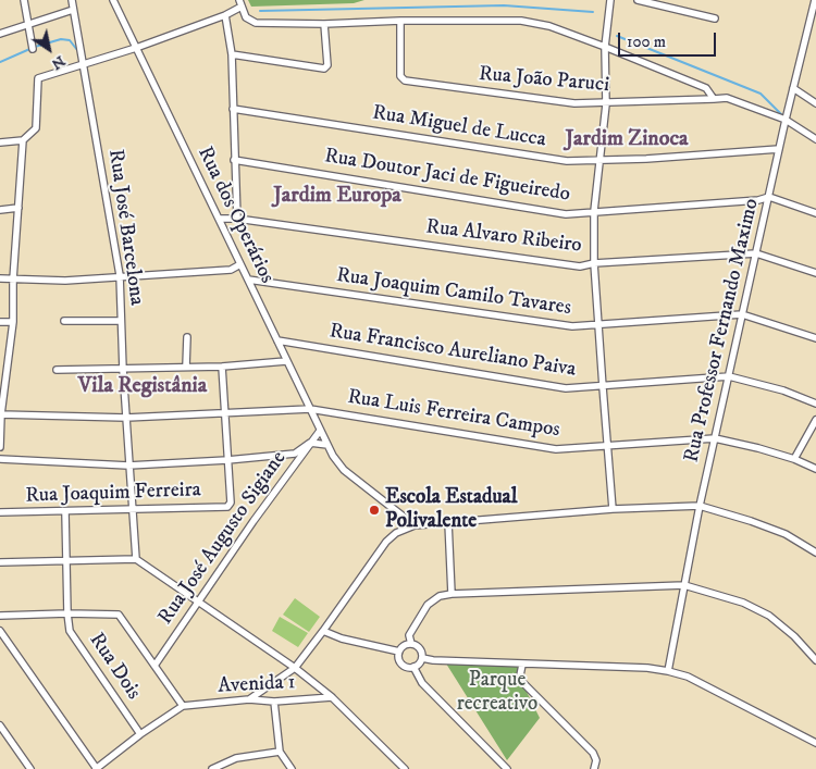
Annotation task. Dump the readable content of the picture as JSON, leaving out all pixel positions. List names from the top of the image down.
{
  "streets": {
    "street": [
      "Rua João Paruci",
      "Rua Miguel de Lucca",
      "Rua Doutor Jaci de Figueiredo",
      "Rua dos Operários",
      "Rua José Barcelona",
      "Rua Alvaro Ribeiro",
      "Rua Joaquim Camilo Tavares",
      "Rua Professor Fernando Maximo",
      "Rua Francisco Aureliano Paiva",
      "Rua Luis Ferreira Campos",
      "Rua Joaquim Ferreira",
      "Rua José Augusto Sigiane",
      "Rua Dois",
      "Avenida 1"
    ]
  },
  "crossings": [
    ["Rua João Paruci", "Rua Professor Fernando Maximo"],
    ["Rua Miguel de Lucca", "Rua Professor Fernando Maximo"],
    ["Rua Doutor Jaci de Figueiredo", "Rua Professor Fernando Maximo"],
    ["Rua dos Operários", "Rua Alvaro Ribeiro"],
    ["Rua dos Operários", "Rua Joaquim Camilo Tavares"],
    ["Rua dos Operários", "Rua Francisco Aureliano Paiva"],
    ["Rua dos Operários", "Rua Luis Ferreira Campos"],
    ["Rua dos Operários", "Rua José Augusto Sigiane"],
    ["Rua José Barcelona", "Rua Luis Ferreira Campos"],
    ["Rua José Barcelona", "Rua Joaquim Ferreira"],
    ["Rua Alvaro Ribeiro", "Rua Professor Fernando Maximo"],
    ["Rua Joaquim Camilo Tavares", "Rua Professor Fernando Maximo"],
    ["Rua Professor Fernando Maximo", "Rua Francisco Aureliano Paiva"],
    ["Rua Professor Fernando Maximo", "Rua Luis Ferreira Campos"],
    ["Rua Joaquim Ferreira", "Rua Dois"]
  ],
  "districts": ["Jardim Zinoca", "Jardim Europa", "Vila Registânia"],
  "parks": ["Parque recreativo"],
  "places": ["Escola Estadual Polivalente"],
  "scale_bar": "100 m",
  "north": "bottom right"
}
